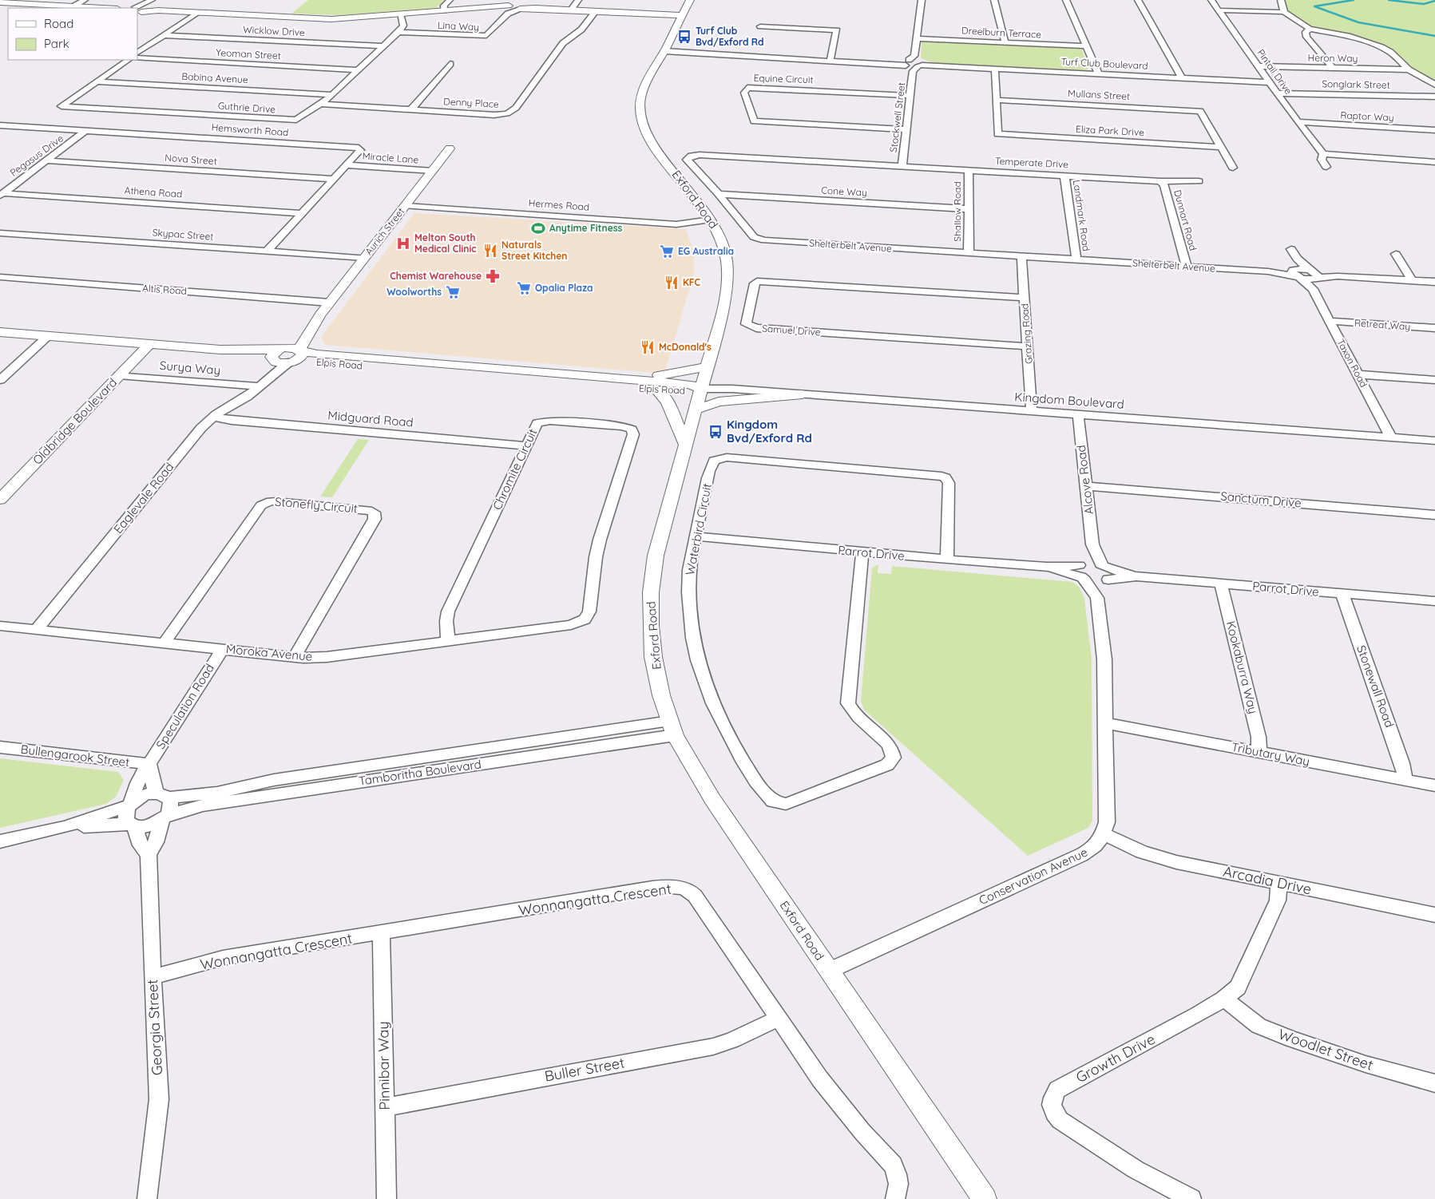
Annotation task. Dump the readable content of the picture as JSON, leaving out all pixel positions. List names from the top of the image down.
{
  "streets": {
    "street": [
      "Lina Way",
      "Wicklow Drive",
      "Dreelburn Terrace",
      "Yeoman Street",
      "Heron Way",
      "Turf Club Boulevard",
      "Pintail Drive",
      "Babina Avenue",
      "Equine Circuit",
      "Songlark Street",
      "Mullans Street",
      "Denny Place",
      "Guthrie Drive",
      "Raptor Way",
      "Stockwell Street",
      "Hemsworth Road",
      "Eliza Park Drive",
      "Pegasus Drive",
      "Miracle Lane",
      "Nova Street",
      "Temperate Drive",
      "Cone Way",
      "Athena Road",
      "Exford Road",
      "Hermes Road",
      "Shallow Road",
      "Landmark Road",
      "Dunnart Road",
      "Aurich Street",
      "Skypac Street",
      "Shelterbelt Avenue",
      "Altis Road",
      "Retreat Way",
      "Samuel Drive",
      "Grazing Road",
      "Taxon Road",
      "Elpis Road",
      "Surya Way",
      "Kingdom Boulevard",
      "Midguard Road",
      "Oldbridge Boulevard",
      "Chromite Circuit",
      "Alcove Road",
      "Eaglevale Road",
      "Sanctum Drive",
      "Stonefly Circuit",
      "Waterbird Circuit",
      "Parrot Drive",
      "Moroka Avenue",
      "Kookaburra Way",
      "Stonewall Road",
      "Speculation Road",
      "Tributary Way",
      "Bullengarook Street",
      "Tamboritha Boulevard",
      "Conservation Avenue",
      "Arcadia Drive",
      "Wonnangatta Crescent",
      "Georgia Street",
      "Woodlet Street",
      "Growth Drive",
      "Pinnibar Way",
      "Buller Street"
    ]
  },
  "crossings": [
    ["Lina Way", "Guthrie Drive"],
    ["Wicklow Drive", "Guthrie Drive"],
    ["Dreelburn Terrace", "Stockwell Street"],
    ["Yeoman Street", "Guthrie Drive"],
    ["Heron Way", "Pintail Drive"],
    ["Turf Club Boulevard", "Pintail Drive"],
    ["Turf Club Boulevard", "Stockwell Street"],
    ["Turf Club Boulevard", "Exford Road"],
    ["Pintail Drive", "Songlark Street"],
    ["Pintail Drive", "Raptor Way"],
    ["Babina Avenue", "Guthrie Drive"],
    ["Equine Circuit", "Stockwell Street"],
    ["Mullans Street", "Eliza Park Drive"],
    ["Denny Place", "Guthrie Drive"],
    ["Stockwell Street", "Temperate Drive"],
    ["Stockwell Street", "Shelterbelt Avenue"],
    ["Hemsworth Road", "Pegasus Drive"],
    ["Hemsworth Road", "Miracle Lane"],
    ["Hemsworth Road", "Nova Street"],
    ["Hemsworth Road", "Athena Road"],
    ["Hemsworth Road", "Skypac Street"],
    ["Pegasus Drive", "Nova Street"],
    ["Pegasus Drive", "Athena Road"],
    ["Miracle Lane", "Aurich Street"],
    ["Temperate Drive", "Shallow Road"],
    ["Temperate Drive", "Landmark Road"],
    ["Temperate Drive", "Dunnart Road"],
    ["Temperate Drive", "Shelterbelt Avenue"],
    ["Cone Way", "Shallow Road"],
    ["Cone Way", "Shelterbelt Avenue"],
    ["Exford Road", "Hermes Road"],
    ["Exford Road", "Elpis Road"],
    ["Exford Road", "Kingdom Boulevard"],
    ["Exford Road", "Tamboritha Boulevard"],
    ["Exford Road", "Conservation Avenue"],
    ["Hermes Road", "Aurich Street"],
    ["Shallow Road", "Shelterbelt Avenue"],
    ["Landmark Road", "Shelterbelt Avenue"],
    ["Dunnart Road", "Shelterbelt Avenue"],
    ["Aurich Street", "Skypac Street"],
    ["Aurich Street", "Altis Road"],
    ["Aurich Street", "Elpis Road"],
    ["Aurich Street", "Eaglevale Road"],
    ["Shelterbelt Avenue", "Grazing Road"],
    ["Shelterbelt Avenue", "Taxon Road"],
    ["Retreat Way", "Taxon Road"],
    ["Samuel Drive", "Grazing Road"],
    ["Grazing Road", "Kingdom Boulevard"],
    ["Taxon Road", "Kingdom Boulevard"],
    ["Elpis Road", "Kingdom Boulevard"],
    ["Elpis Road", "Eaglevale Road"],
    ["Surya Way", "Oldbridge Boulevard"],
    ["Surya Way", "Eaglevale Road"],
    ["Kingdom Boulevard", "Alcove Road"],
    ["Midguard Road", "Chromite Circuit"],
    ["Midguard Road", "Eaglevale Road"],
    ["Chromite Circuit", "Moroka Avenue"],
    ["Alcove Road", "Sanctum Drive"],
    ["Alcove Road", "Parrot Drive"],
    ["Eaglevale Road", "Moroka Avenue"],
    ["Stonefly Circuit", "Moroka Avenue"],
    ["Waterbird Circuit", "Parrot Drive"],
    ["Parrot Drive", "Kookaburra Way"],
    ["Parrot Drive", "Stonewall Road"],
    ["Moroka Avenue", "Speculation Road"],
    ["Kookaburra Way", "Tributary Way"],
    ["Stonewall Road", "Tributary Way"],
    ["Speculation Road", "Bullengarook Street"],
    ["Speculation Road", "Tamboritha Boulevard"],
    ["Speculation Road", "Georgia Street"],
    ["Tamboritha Boulevard", "Georgia Street"],
    ["Conservation Avenue", "Arcadia Drive"],
    ["Arcadia Drive", "Growth Drive"],
    ["Wonnangatta Crescent", "Georgia Street"],
    ["Wonnangatta Crescent", "Pinnibar Way"],
    ["Wonnangatta Crescent", "Buller Street"],
    ["Woodlet Street", "Growth Drive"],
    ["Pinnibar Way", "Buller Street"]
  ],
  "places": {
    "bus stop": ["Turf Club Bvd/Exford Rd", "Kingdom Bvd/Exford Rd"],
    "sports": ["Anytime Fitness"],
    "hospital": ["Melton South Medical Clinic"],
    "restaurant": ["Naturals Street Kitchen", "KFC", "McDonald's"],
    "supermarket": ["EG Australia", "Opalia Plaza", "Woolworths"],
    "pharmacy": ["Chemist Warehouse"]
  },
  "legend": ["Road", "Park"]
}
